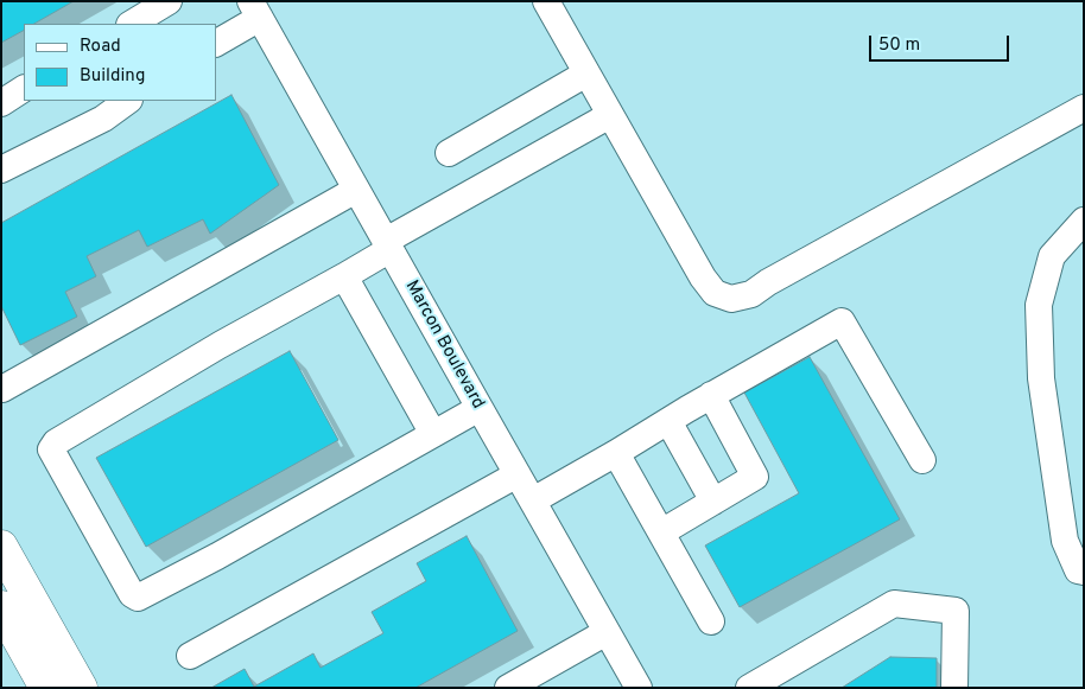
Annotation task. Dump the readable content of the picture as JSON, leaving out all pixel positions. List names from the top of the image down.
{
  "streets": {
    "street": ["Marcon Boulevard"]
  },
  "legend": ["Road", "Building"],
  "scale_bar": "50 m"
}
